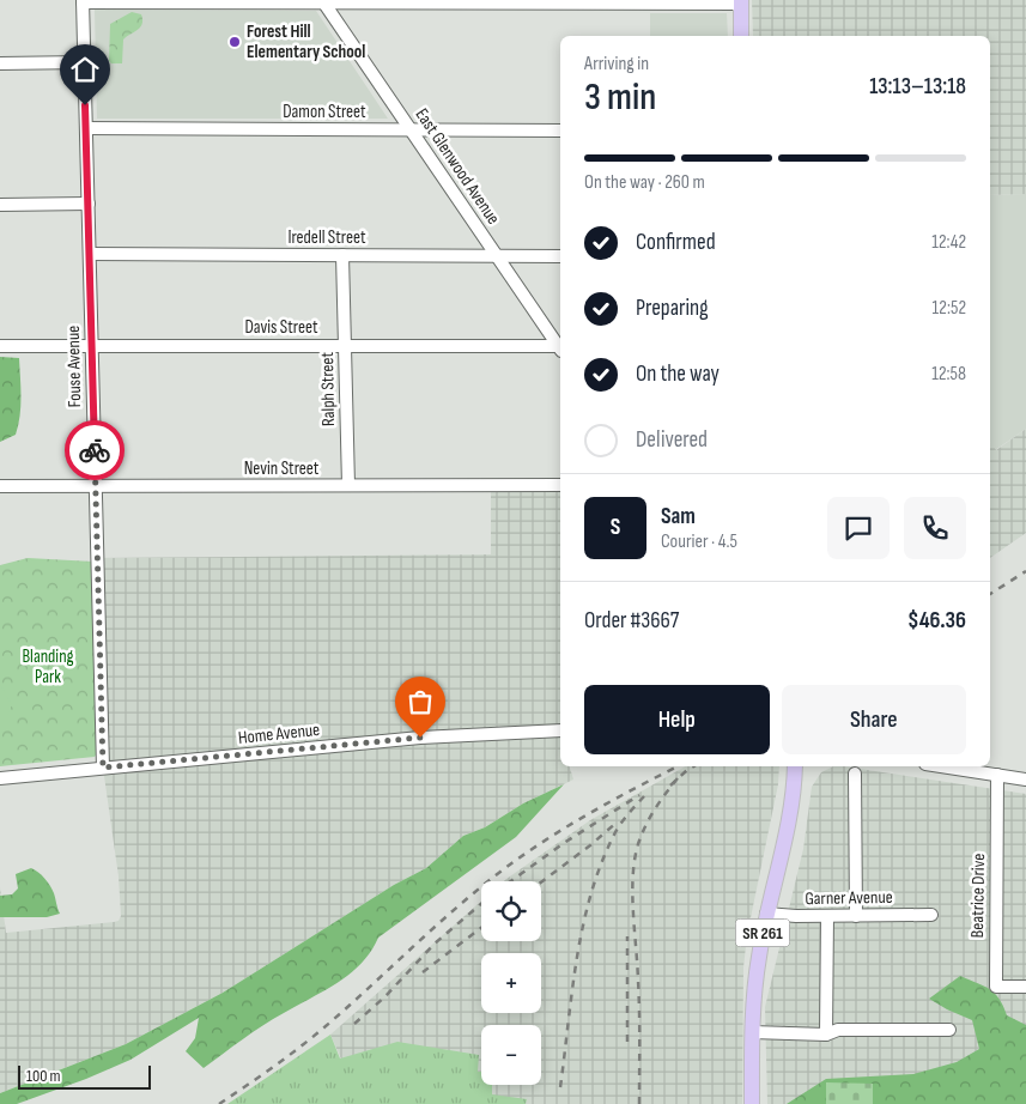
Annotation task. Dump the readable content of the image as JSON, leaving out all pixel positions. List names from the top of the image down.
{
  "streets": {
    "main road": ["SR 261"],
    "street": [
      "Damon Street",
      "East Glenwood Avenue",
      "Iredell Street",
      "Davis Street",
      "Fouse Avenue",
      "Ralph Street",
      "Nevin Street",
      "Home Avenue",
      "Beatrice Drive",
      "Garner Avenue"
    ]
  },
  "crossings": [
    ["Damon Street", "East Glenwood Avenue"],
    ["Damon Street", "Fouse Avenue"],
    ["East Glenwood Avenue", "Iredell Street"],
    ["Iredell Street", "Fouse Avenue"],
    ["Iredell Street", "Ralph Street"],
    ["Davis Street", "Fouse Avenue"],
    ["Davis Street", "Ralph Street"],
    ["Fouse Avenue", "Nevin Street"],
    ["Fouse Avenue", "Home Avenue"],
    ["Ralph Street", "Nevin Street"],
    ["Garner Avenue", "SR 261"]
  ],
  "parks": ["Blanding Park"],
  "places": ["Forest Hill Elementary School"],
  "scale_bar": "100 m",
  "page": {
    "heading": ["3 min", "Arriving in", "13:13–13:18"],
    "panel": [
      "Sam",
      "Courier · 4.5",
      "Order #3667",
      "$46.36"
    ],
    "bar": "On the way · 260 m",
    "list": [
      ["Confirmed", "12:42"],
      ["Preparing", "12:52"],
      ["On the way", "12:58"],
      "Delivered"
    ],
    "round": "S",
    "buttons": ["Help", "Share"],
    "map_buttons": ["+", "−"],
    "scale": "100 m"
  }
}
